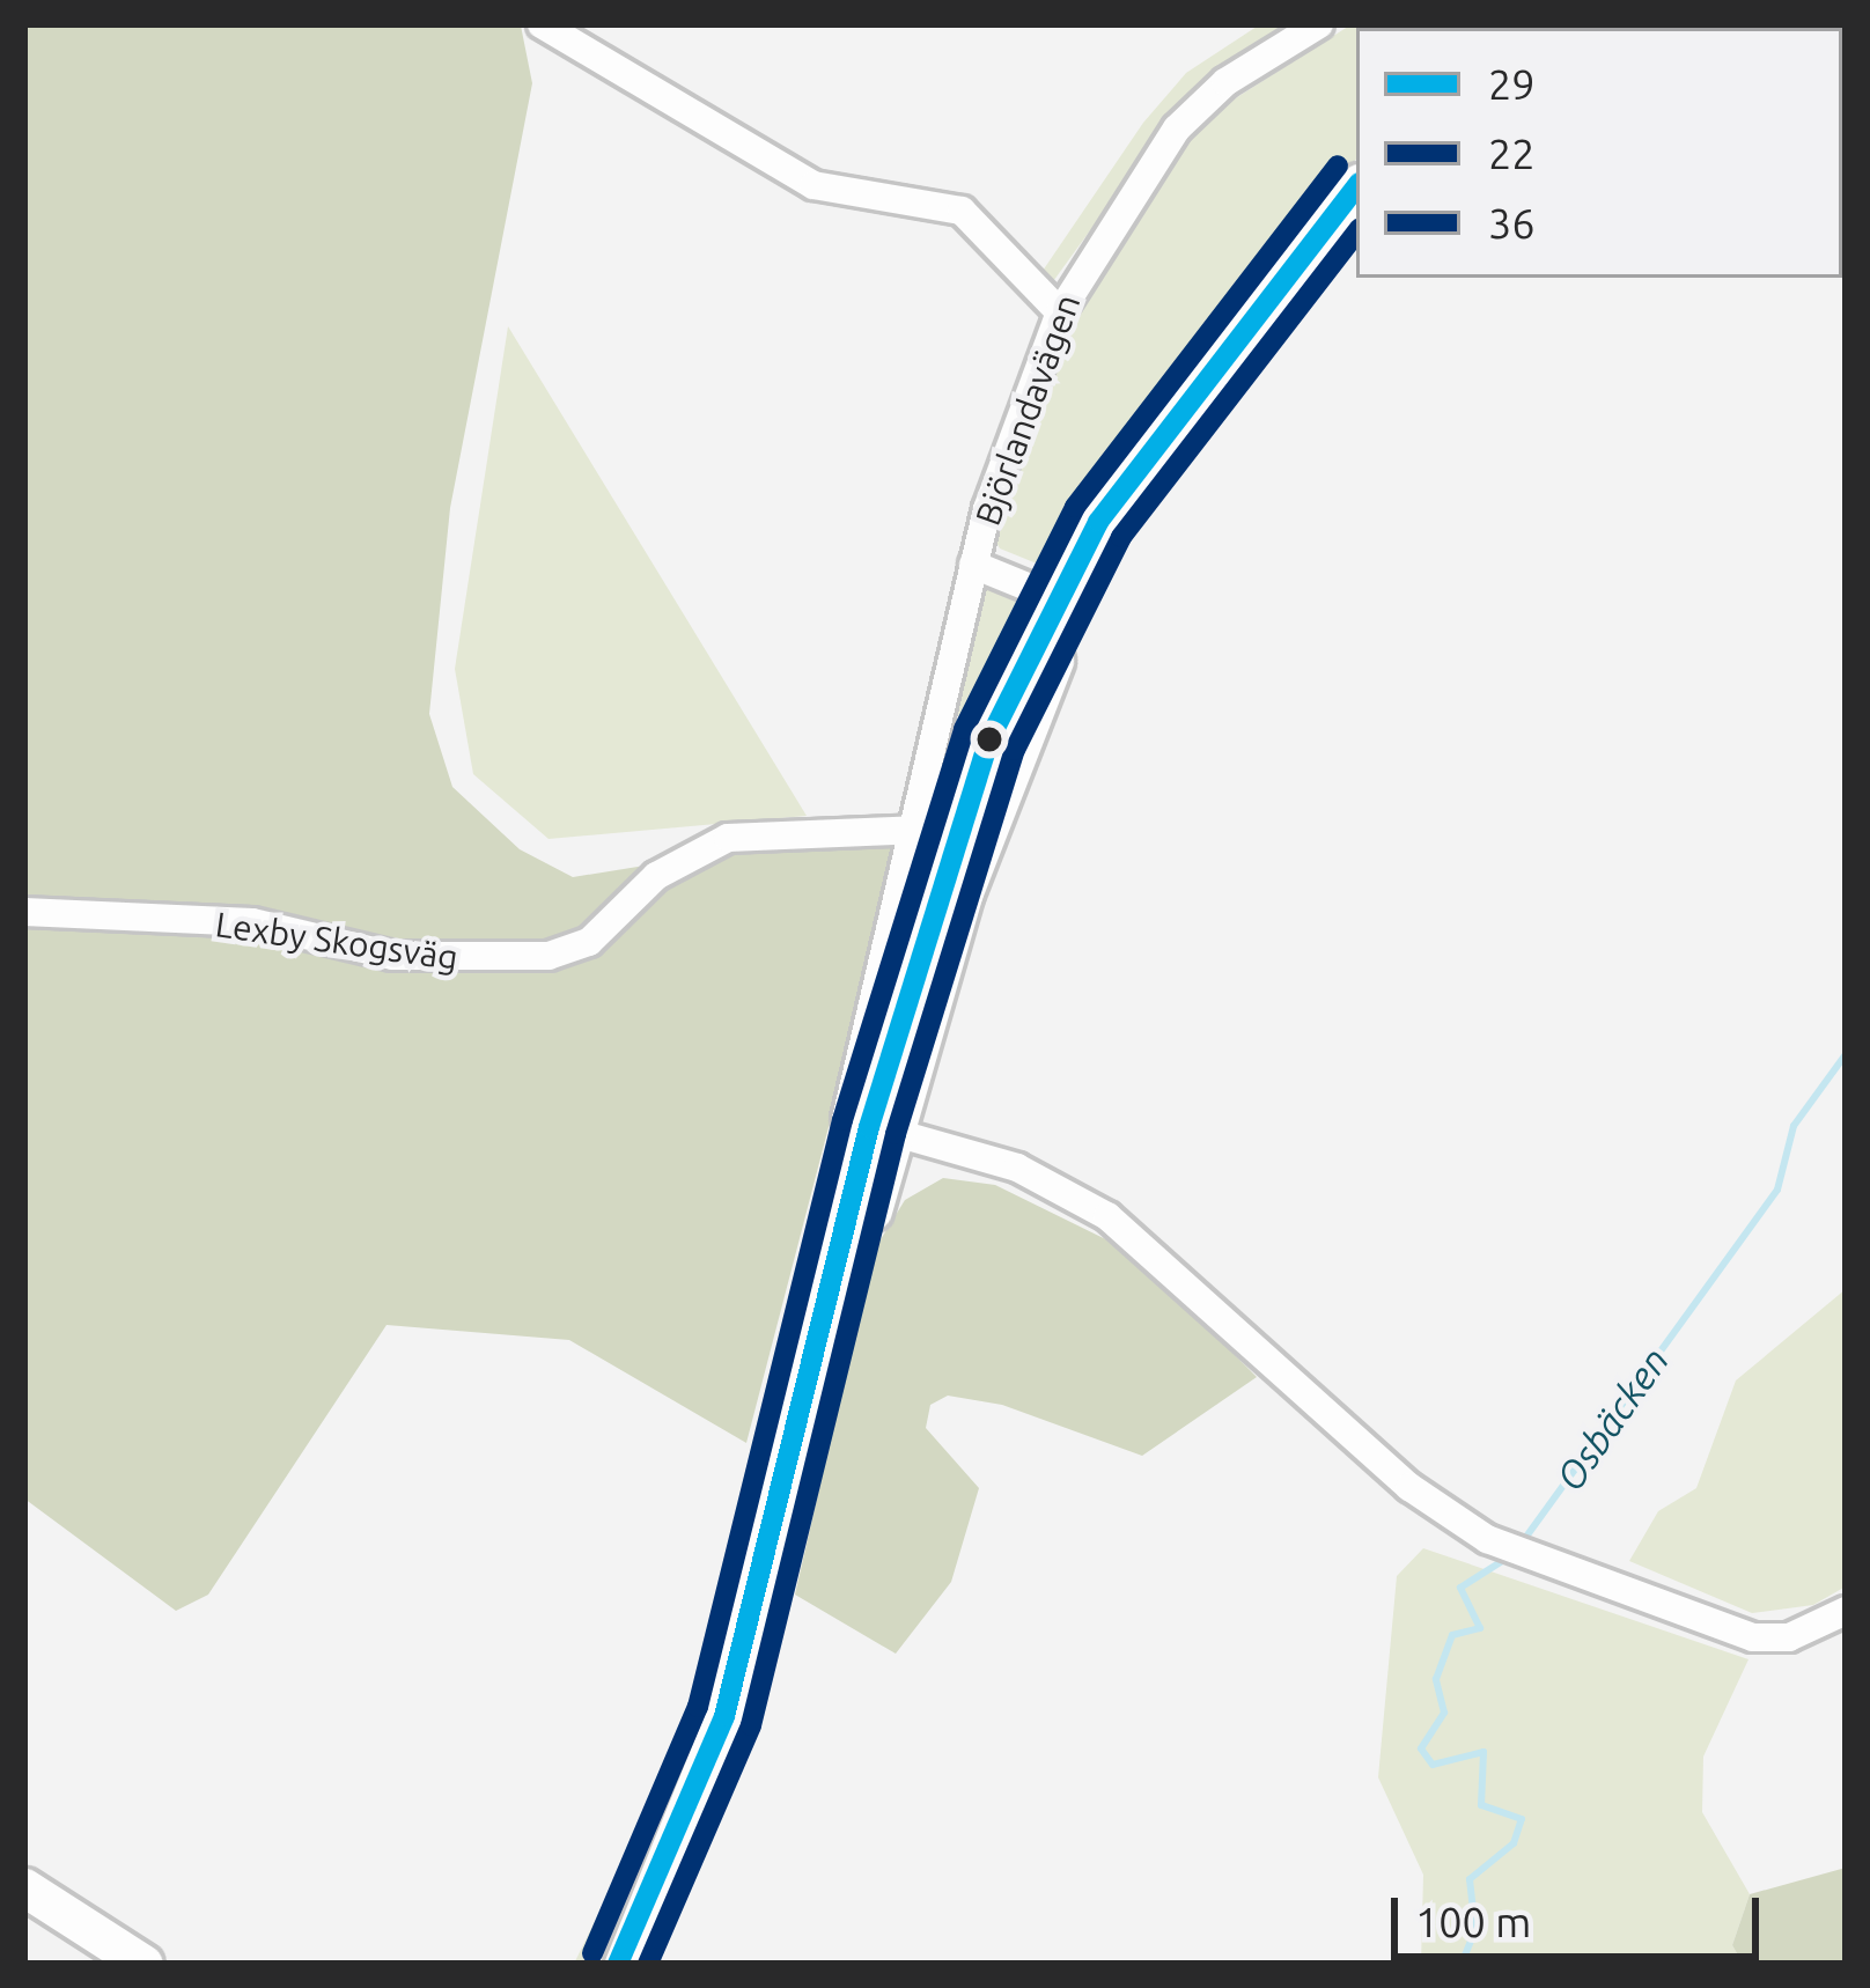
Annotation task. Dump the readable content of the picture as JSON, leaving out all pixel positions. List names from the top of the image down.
{
  "streets": {
    "street": ["Björlandavägen", "Lexby Skogsväg"]
  },
  "water": ["Osbäcken"],
  "lines": ["transit line 36", "transit line 29", "transit line 22"],
  "legend": ["29", "22", "36"],
  "scale_bar": "100 m"
}
